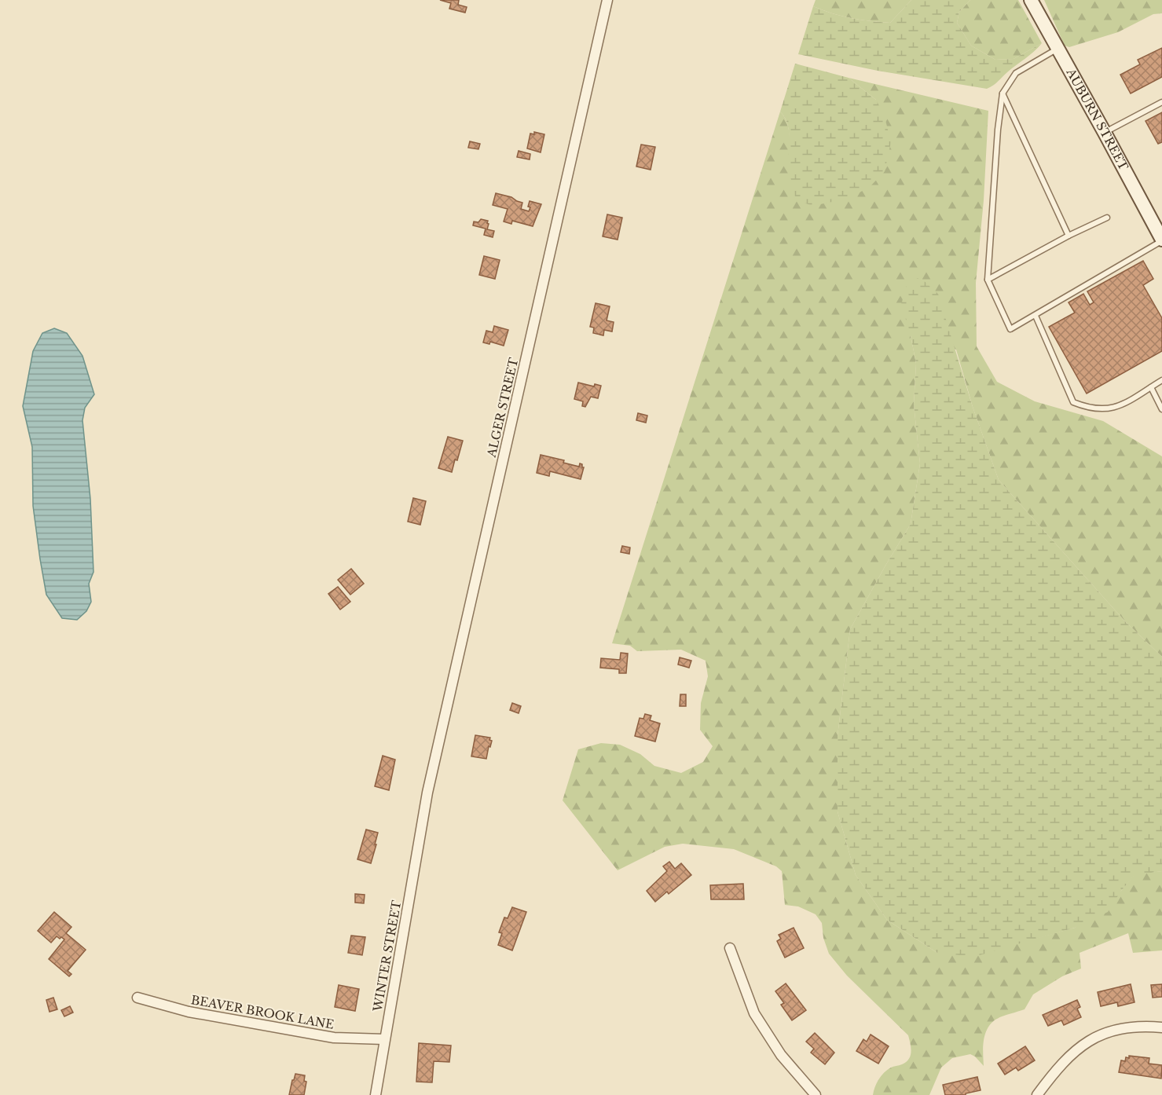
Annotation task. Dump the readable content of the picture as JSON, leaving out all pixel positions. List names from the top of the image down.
{
  "streets": {
    "main road": ["AUBURN STREET"],
    "street": ["ALGER STREET", "WINTER STREET", "BEAVER BROOK LANE"]
  },
  "crossings": [
    ["ALGER STREET", "WINTER STREET"],
    ["WINTER STREET", "BEAVER BROOK LANE"]
  ]
}
